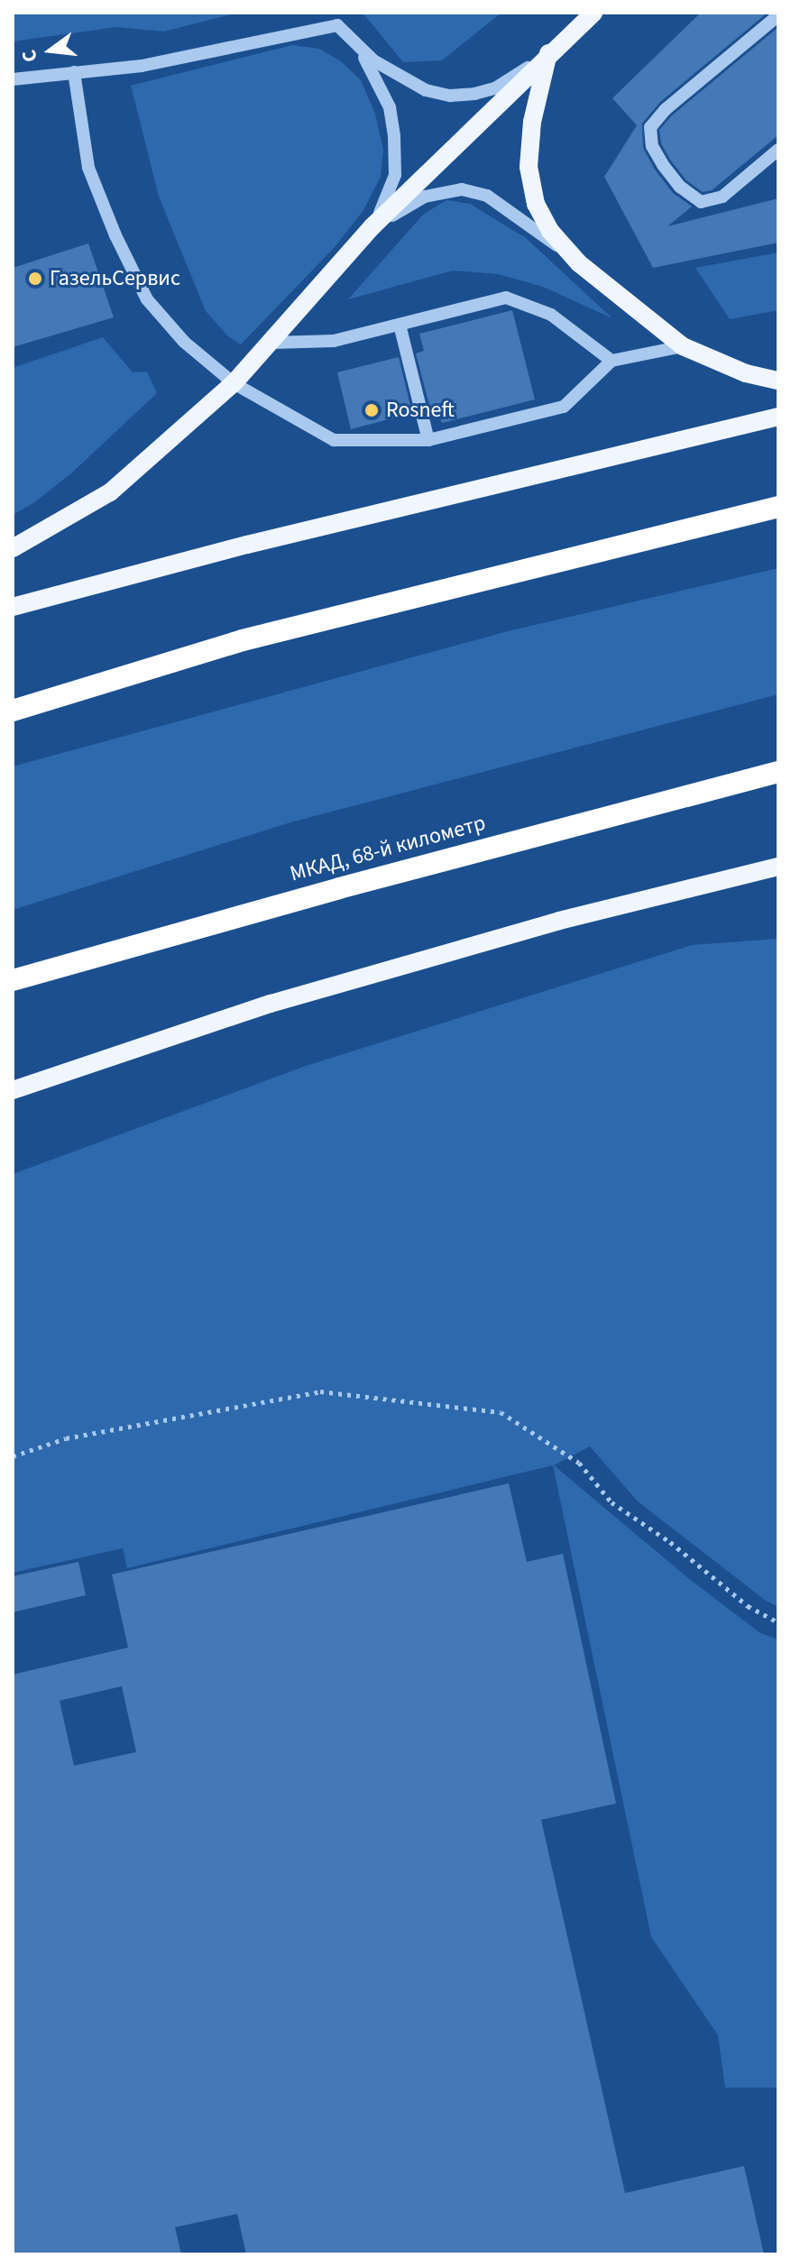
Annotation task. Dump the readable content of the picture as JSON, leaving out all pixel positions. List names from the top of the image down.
{
  "streets": {
    "highway": ["МКАД, 68-й километр"]
  },
  "places": ["ГазельСервис", "Rosneft"],
  "north": "left"
}
